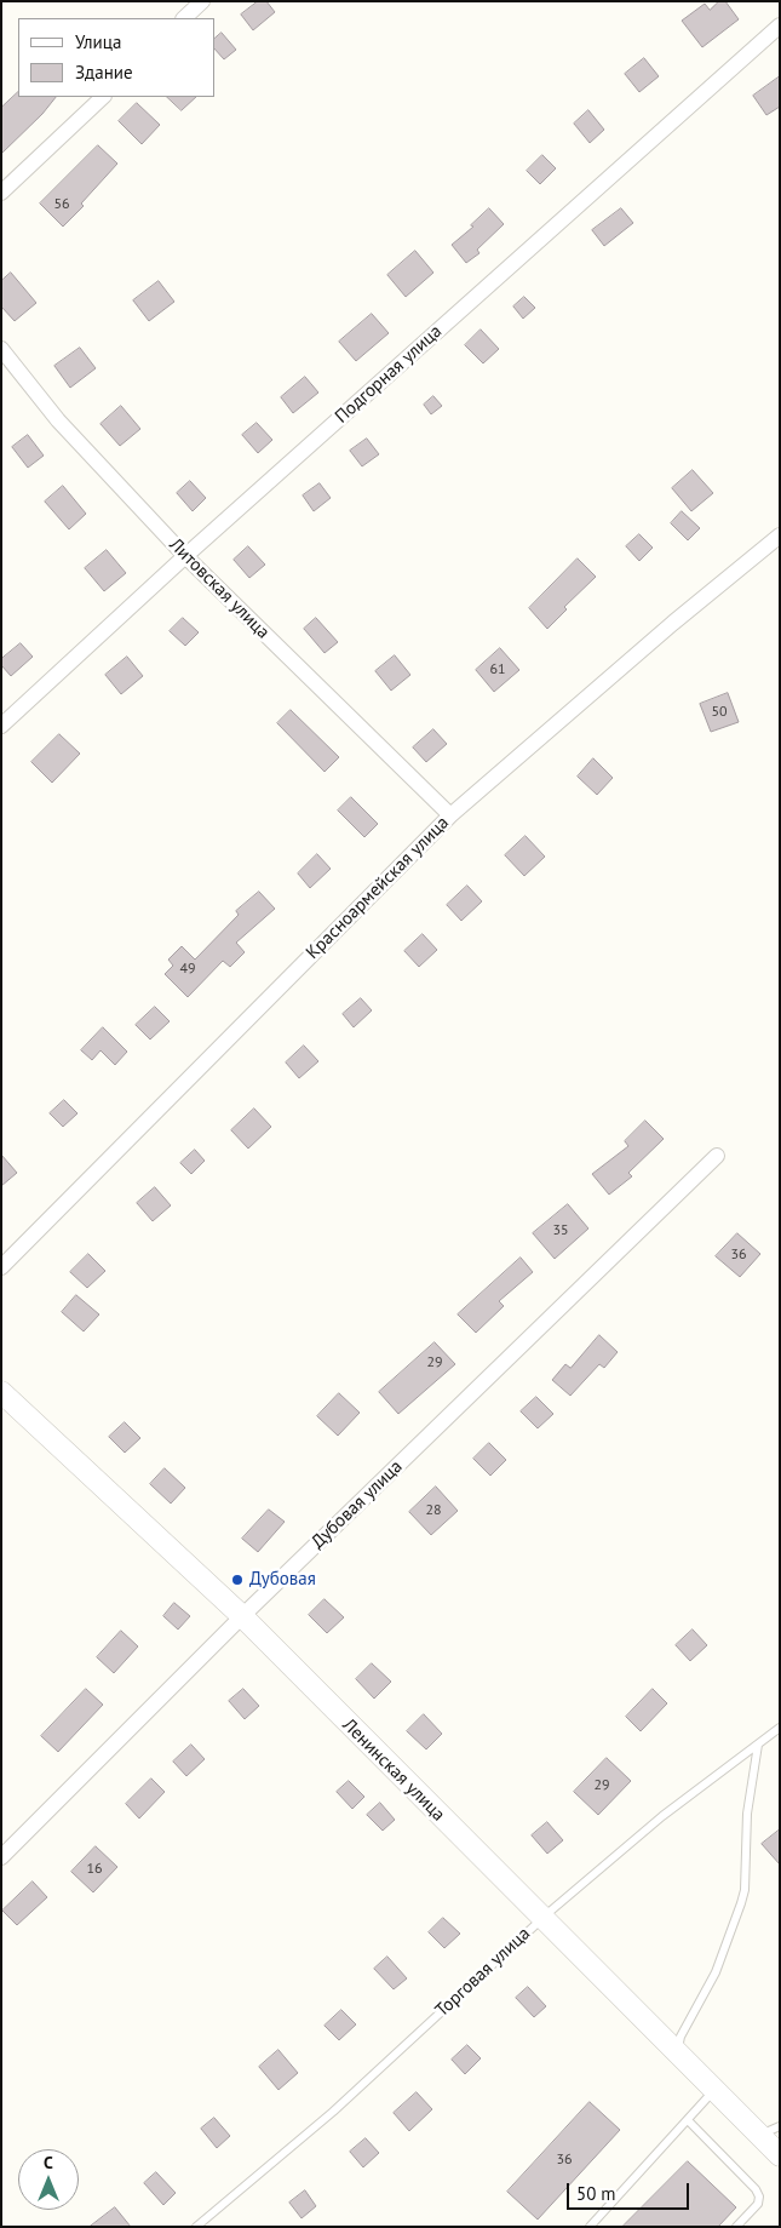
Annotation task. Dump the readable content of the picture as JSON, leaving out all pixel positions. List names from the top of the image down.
{
  "streets": {
    "main road": ["Ленинская улица"],
    "street": [
      "Подгорная улица",
      "Литовская улица",
      "Красноармейская улица",
      "Дубовая улица"
    ],
    "lane": ["Торговая улица"]
  },
  "crossings": [
    ["Подгорная улица", "Литовская улица"],
    ["Литовская улица", "Красноармейская улица"],
    ["Дубовая улица", "Ленинская улица"],
    ["Ленинская улица", "Торговая улица"]
  ],
  "places": ["Дубовая"],
  "house_numbers": [
    "56",
    "61",
    "50",
    "49",
    "35",
    "36",
    "29",
    "28",
    "29",
    "16",
    "36"
  ],
  "legend": ["Улица", "Здание"],
  "scale_bar": "50 m",
  "north": "top"
}
